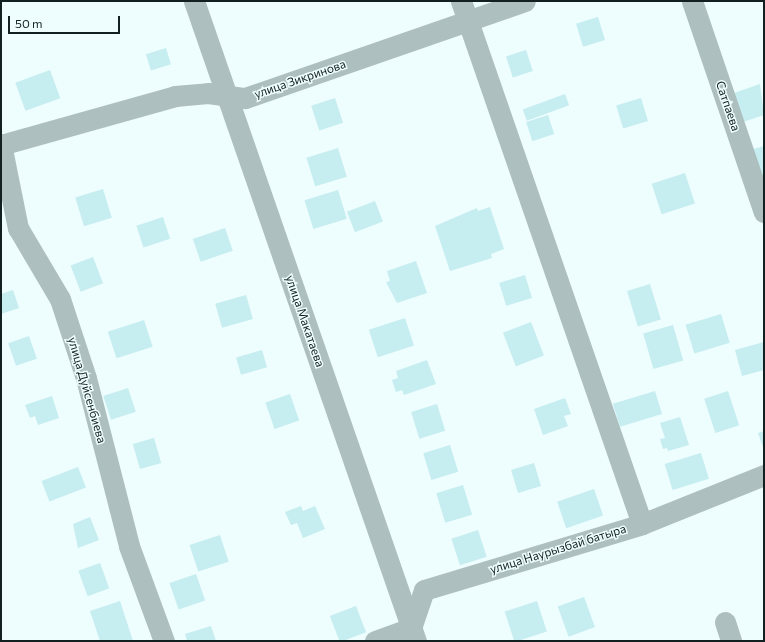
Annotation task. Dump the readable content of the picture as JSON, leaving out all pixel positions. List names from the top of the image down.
{
  "streets": {
    "street": [
      "улица Зикринова",
      "Сатпаева",
      "улица Макатаева",
      "улица Дуйсенбиева",
      "улица Наурызбай батыра"
    ]
  },
  "crossings": [
    ["улица Зикринова", "улица Макатаева"],
    ["улица Зикринова", "улица Дуйсенбиева"],
    ["улица Макатаева", "улица Наурызбай батыра"]
  ],
  "scale_bar": "50 m"
}
